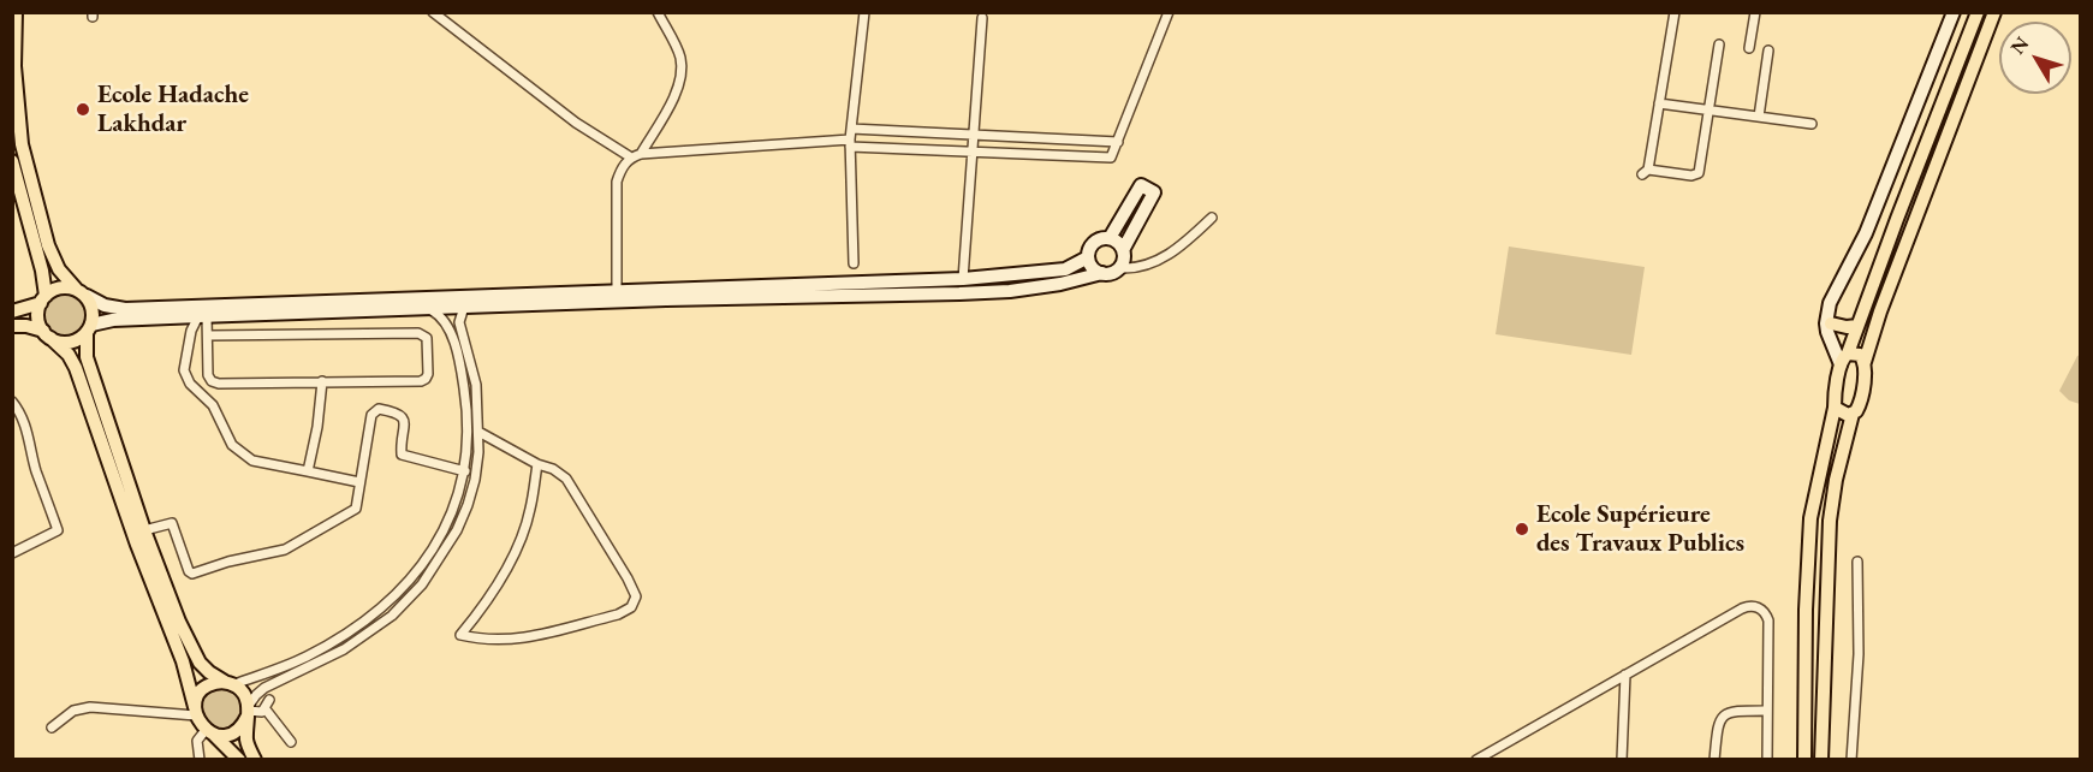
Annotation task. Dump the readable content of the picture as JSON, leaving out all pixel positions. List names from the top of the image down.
{
  "places": ["Ecole Hadache Lakhdar", "Ecole Supérieure des Travaux Publics"],
  "north": "top left"
}
